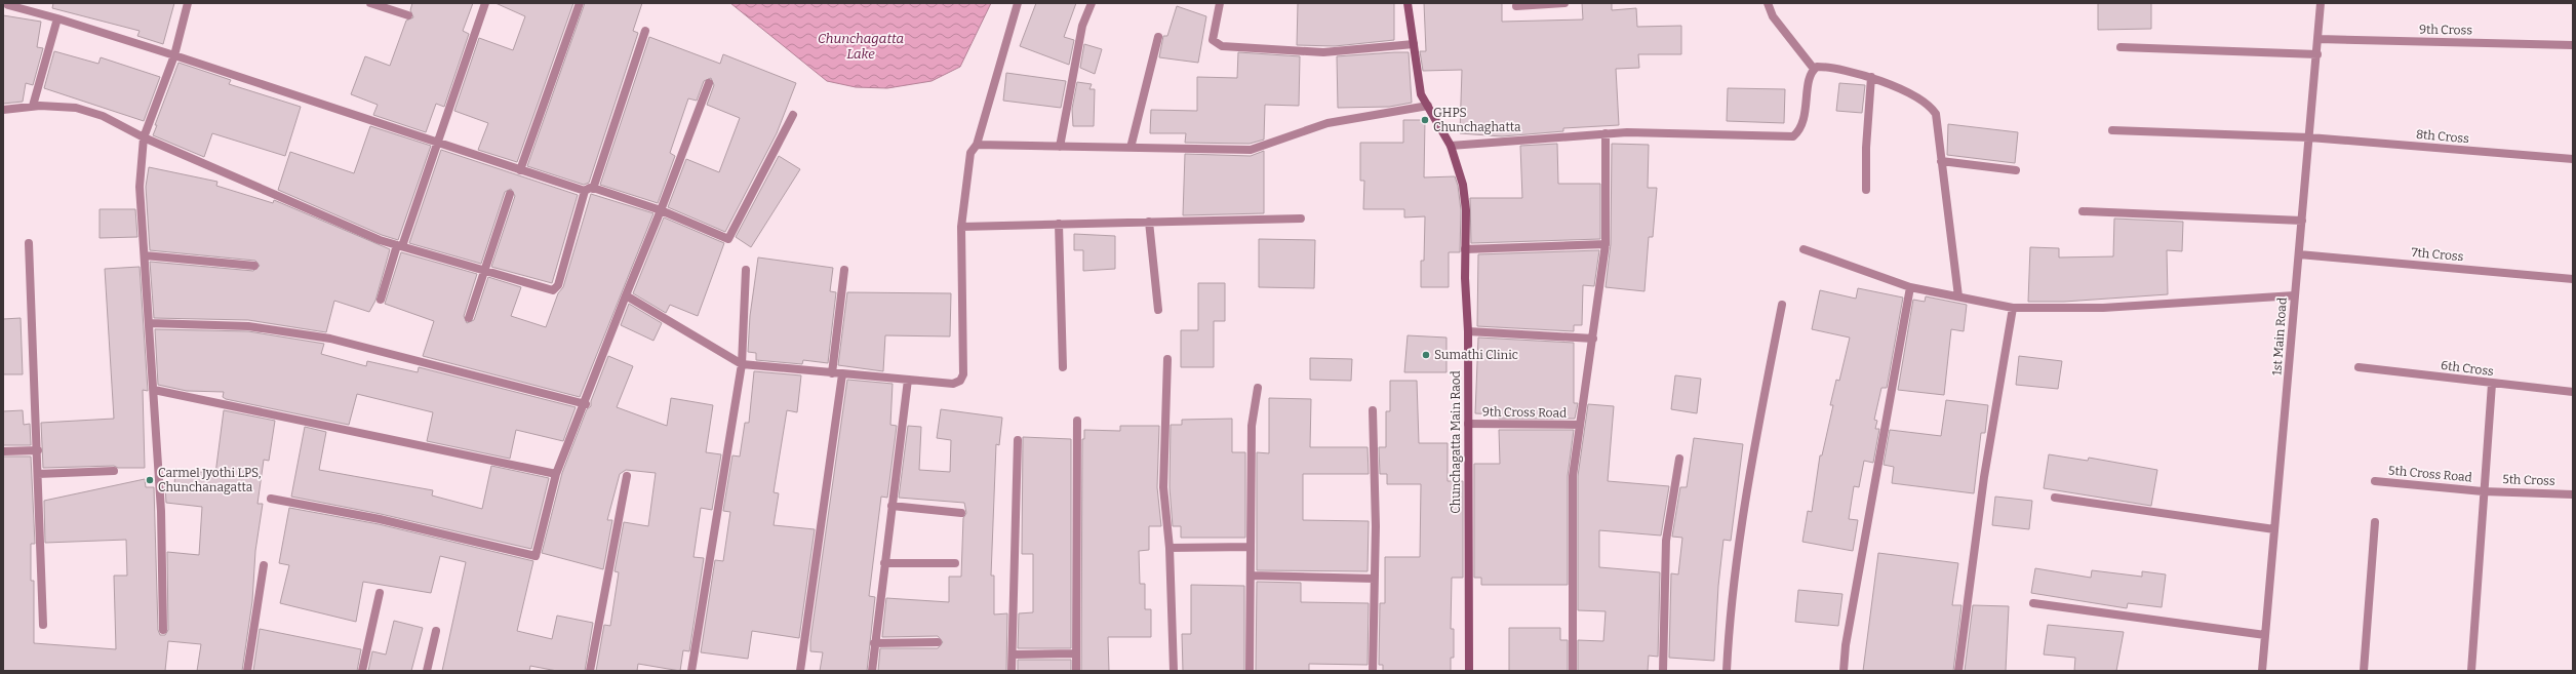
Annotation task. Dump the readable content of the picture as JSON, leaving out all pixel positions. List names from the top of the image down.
{
  "streets": {
    "street": [
      "9th Cross",
      "8th Cross",
      "7th Cross",
      "1st Main Road",
      "6th Cross",
      "9th Cross Road",
      "Chunchagatta Main Raod",
      "5th Cross Road",
      "5th Cross"
    ]
  },
  "crossings": [
    ["9th Cross", "1st Main Road"],
    ["8th Cross", "1st Main Road"],
    ["7th Cross", "1st Main Road"],
    ["9th Cross Road", "Chunchagatta Main Raod"],
    ["5th Cross Road", "5th Cross"]
  ],
  "water": ["Chunchagatta Lake"],
  "places": ["GHPS Chunchaghatta", "Sumathi Clinic", "Carmel Jyothi LPS, Chunchanagatta"]
}
